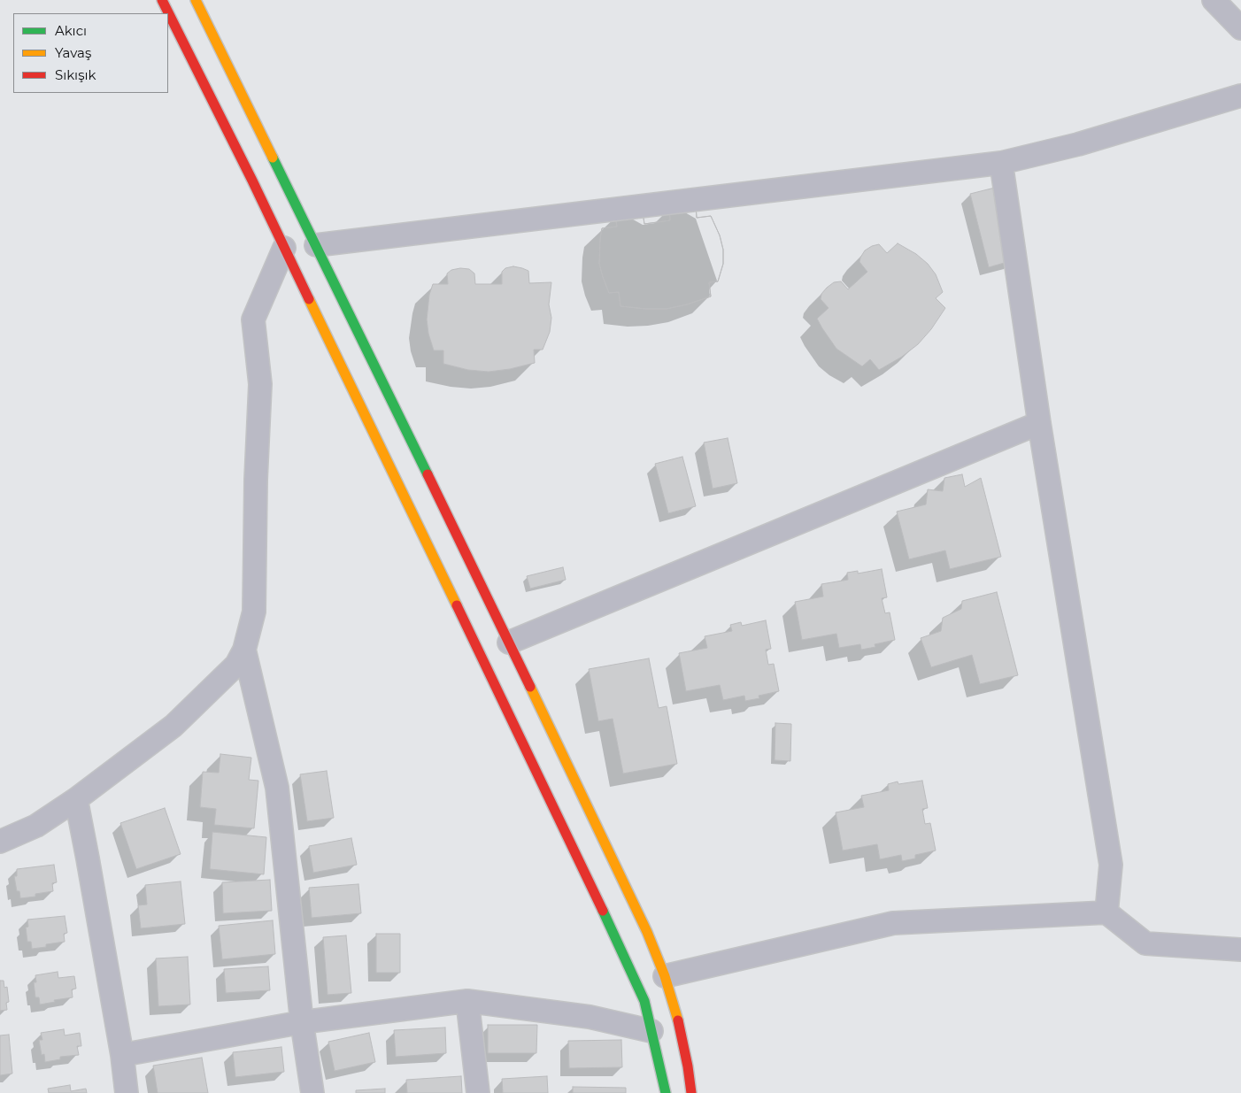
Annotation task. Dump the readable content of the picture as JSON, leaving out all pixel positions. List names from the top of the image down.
{
  "legend": ["Akıcı", "Yavaş", "Sıkışık"]
}
